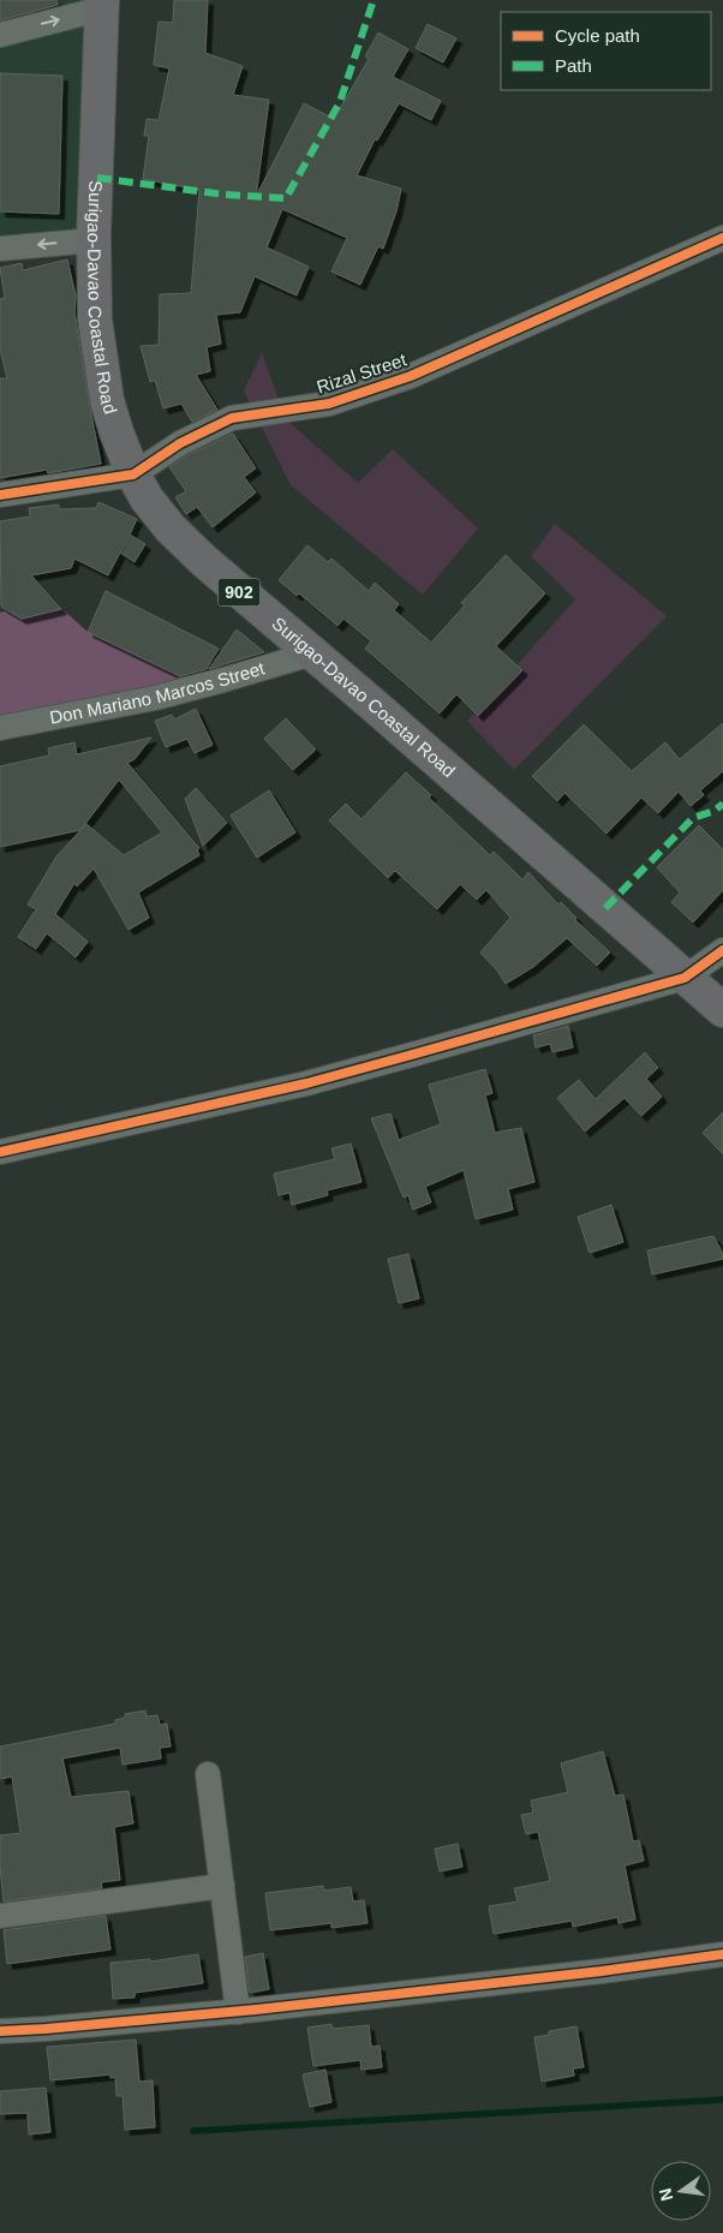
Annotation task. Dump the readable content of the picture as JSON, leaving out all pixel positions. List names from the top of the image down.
{
  "streets": {
    "highway": ["Surigao-Davao Coastal Road", "902"],
    "street": ["Rizal Street", "Don Mariano Marcos Street"]
  },
  "crossings": [
    ["Surigao-Davao Coastal Road", "Rizal Street"],
    ["Surigao-Davao Coastal Road", "Don Mariano Marcos Street"]
  ],
  "legend": ["Cycle path", "Path"],
  "north": "left"
}
